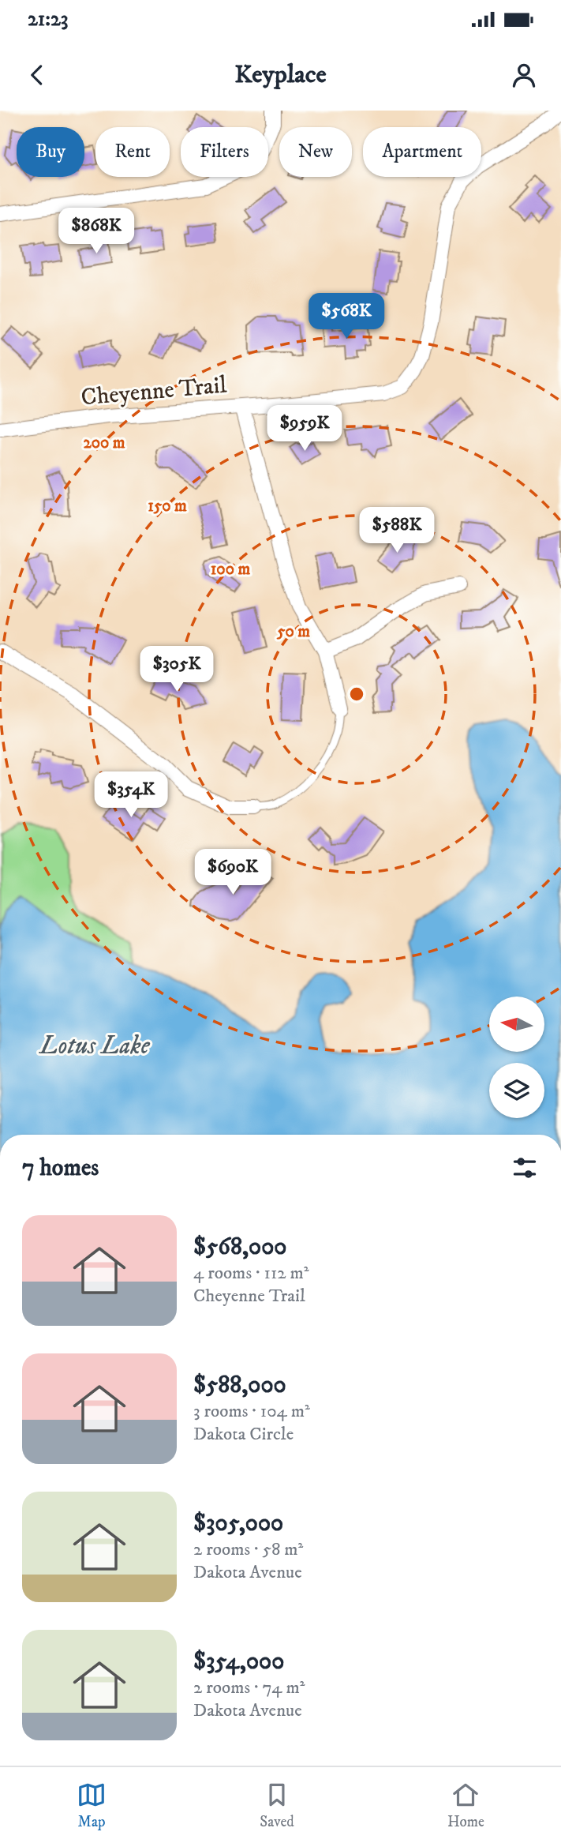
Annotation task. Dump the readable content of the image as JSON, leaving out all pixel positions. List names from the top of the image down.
{
  "streets": {
    "street": ["Cheyenne Trail"]
  },
  "water": ["Lotus Lake"],
  "north": "left",
  "page": {
    "status": "21:23",
    "header": "Keyplace",
    "chip": [
      "Buy",
      "Rent",
      "Filters",
      "New",
      "Apartment"
    ],
    "price": [
      "$868K",
      "$568K",
      "$959K",
      "$588K",
      "$305K",
      "$354K",
      "$690K"
    ],
    "heading": "7 homes",
    "list": [
      {
        "name": "$568,000",
        "note": "4 rooms · 112 m² · Cheyenne Trail"
      },
      {
        "name": "$588,000",
        "note": "3 rooms · 104 m² · Dakota Circle"
      },
      {
        "name": "$305,000",
        "note": "2 rooms · 58 m² · Dakota Avenue"
      },
      {
        "name": "$354,000",
        "note": "2 rooms · 74 m² · Dakota Avenue"
      }
    ],
    "tabs": ["Map", "Saved", "Home"]
  },
  "rings": [
    "200 m",
    "150 m",
    "100 m",
    "50 m"
  ]
}
